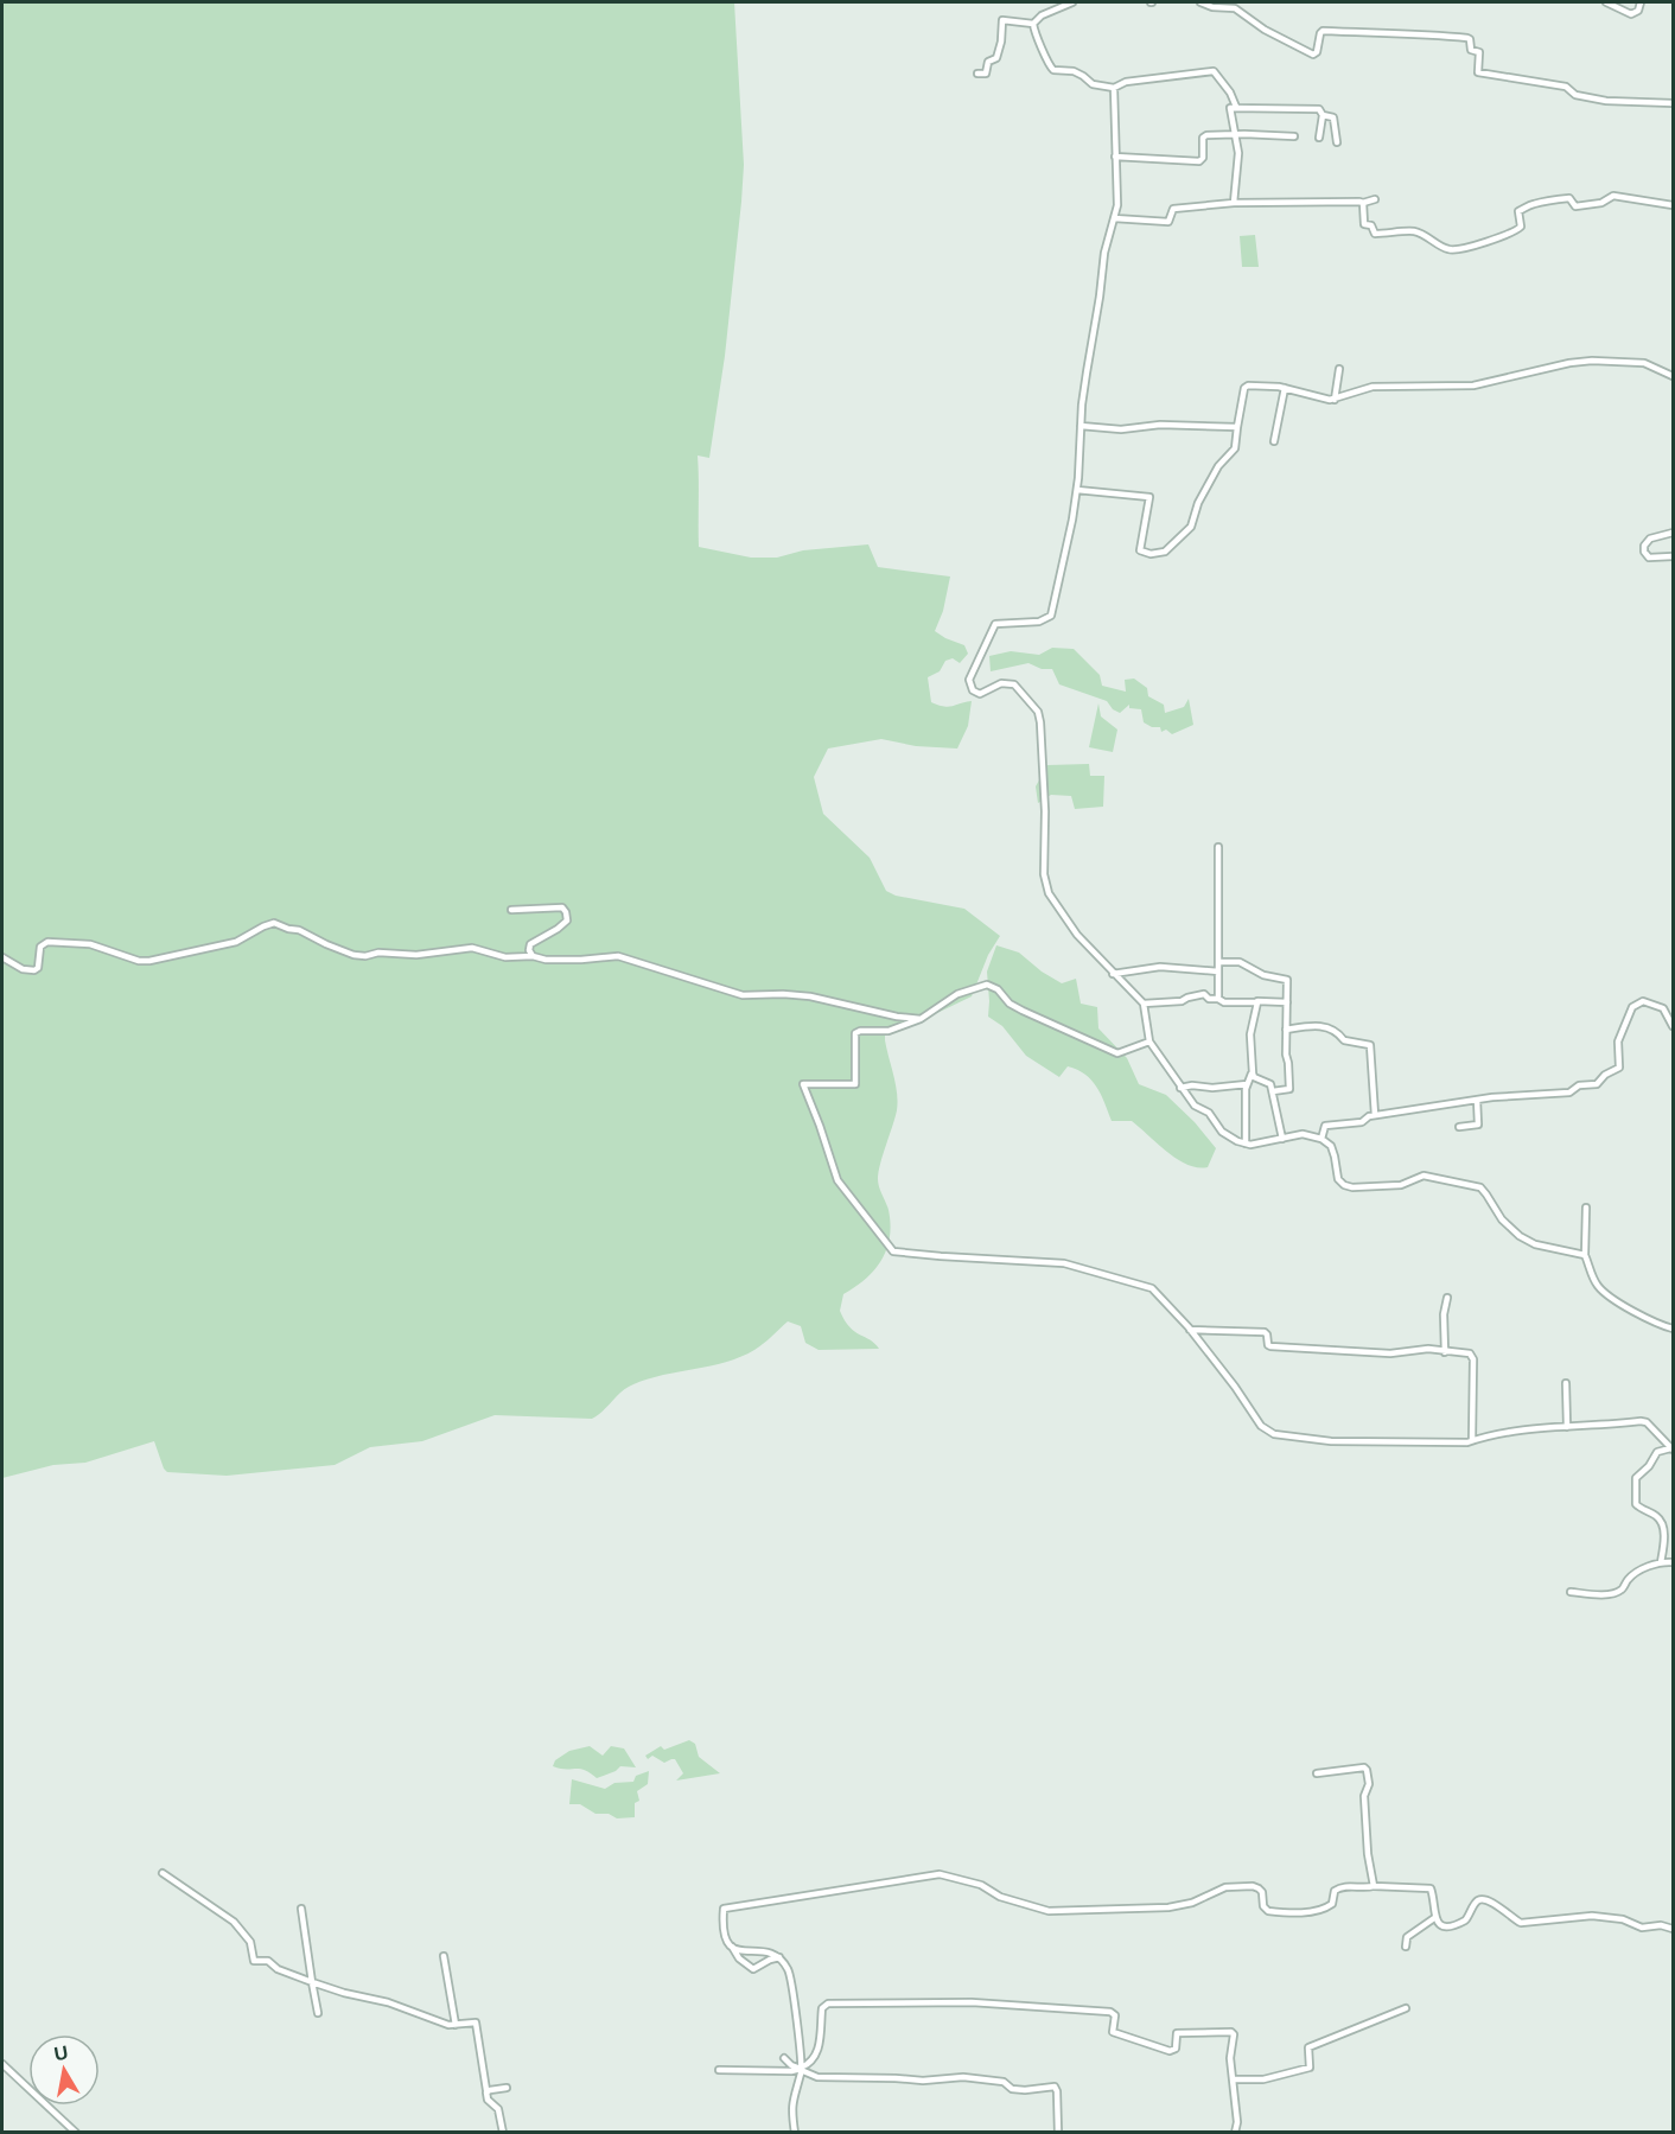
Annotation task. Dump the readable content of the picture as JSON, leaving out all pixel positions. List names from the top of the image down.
{
  "north": "top"
}
